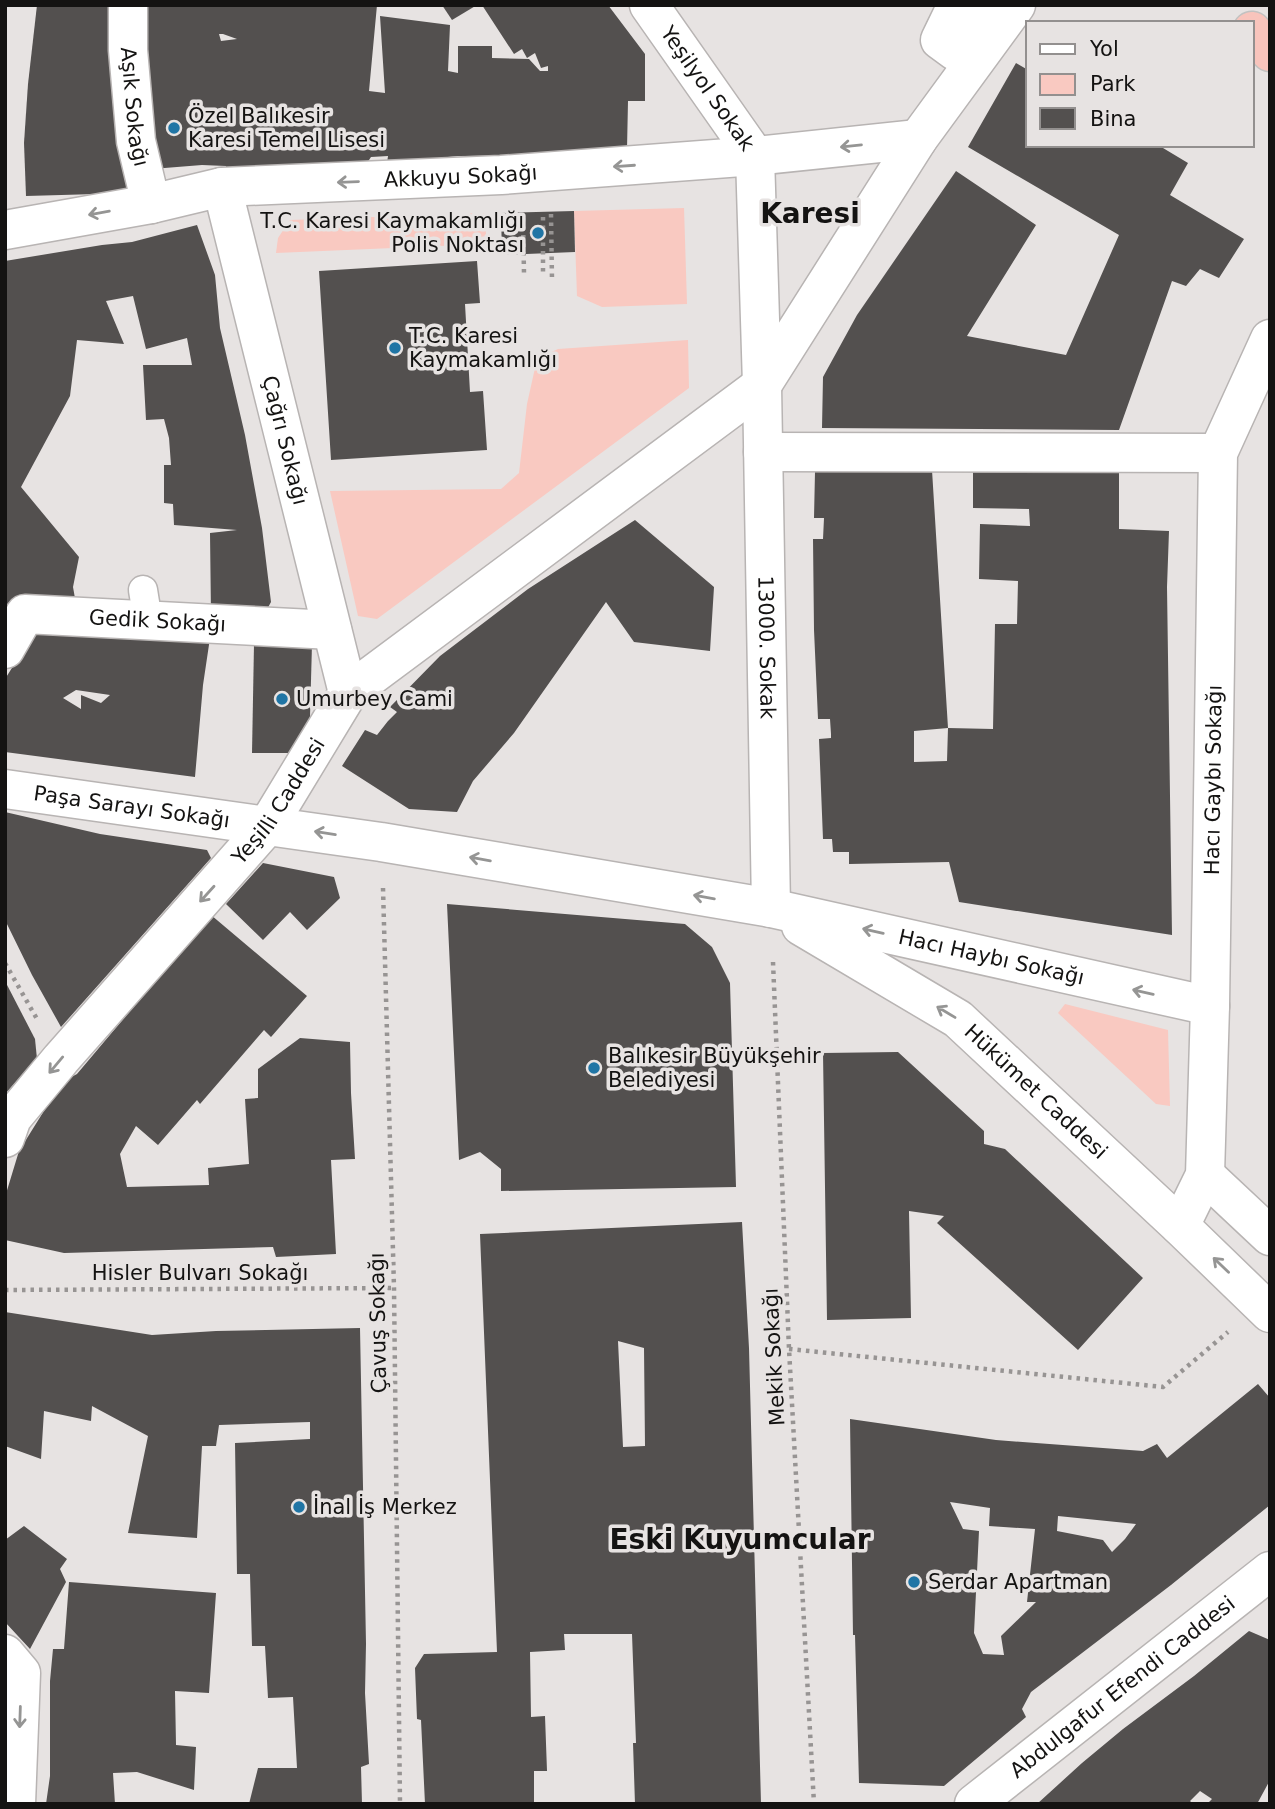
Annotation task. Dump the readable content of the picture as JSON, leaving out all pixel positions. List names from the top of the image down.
{
  "streets": {
    "street": [
      "Yeşilyol Sokak",
      "Aşık Sokağı",
      "Akkuyu Sokağı",
      "Çağrı Sokağı",
      "Gedik Sokağı",
      "13000. Sokak",
      "Hacı Gaybı Sokağı",
      "Yeşilli Caddesi",
      "Paşa Sarayı Sokağı",
      "Hacı Haybı Sokağı",
      "Hükümet Caddesi",
      "Abdulgafur Efendi Caddesi"
    ],
    "path": ["Hisler Bulvarı Sokağı", "Çavuş Sokağı", "Mekik Sokağı"]
  },
  "crossings": [
    ["Yeşilyol Sokak", "Akkuyu Sokağı"],
    ["Yeşilyol Sokak", "13000. Sokak"],
    ["Yeşilyol Sokak", "Yeşilli Caddesi"],
    ["Aşık Sokağı", "Akkuyu Sokağı"],
    ["Akkuyu Sokağı", "Çağrı Sokağı"],
    ["Çağrı Sokağı", "Gedik Sokağı"],
    ["Çağrı Sokağı", "Yeşilli Caddesi"],
    ["13000. Sokak", "Yeşilli Caddesi"],
    ["13000. Sokak", "Hacı Haybı Sokağı"],
    ["13000. Sokak", "Hükümet Caddesi"],
    ["13000. Sokak", "Mekik Sokağı"],
    ["Hacı Gaybı Sokağı", "Hacı Haybı Sokağı"],
    ["Hacı Gaybı Sokağı", "Hükümet Caddesi"],
    ["Yeşilli Caddesi", "Paşa Sarayı Sokağı"],
    ["Paşa Sarayı Sokağı", "Hacı Haybı Sokağı"],
    ["Paşa Sarayı Sokağı", "Çavuş Sokağı"],
    ["Hacı Haybı Sokağı", "Hükümet Caddesi"],
    ["Hacı Haybı Sokağı", "Çavuş Sokağı"],
    ["Hacı Haybı Sokağı", "Mekik Sokağı"],
    ["Hükümet Caddesi", "Mekik Sokağı"],
    ["Hisler Bulvarı Sokağı", "Çavuş Sokağı"]
  ],
  "one_way": [
    "Akkuyu Sokağı",
    "Yeşilli Caddesi",
    "Hacı Haybı Sokağı",
    "Hükümet Caddesi"
  ],
  "districts": ["Karesi", "Eski Kuyumcular"],
  "places": [
    "Özel Balıkesir Karesi Temel Lisesi",
    "T.C. Karesi Kaymakamlığı Polis Noktası",
    "T.C. Karesi Kaymakamlığı",
    "Umurbey Cami",
    "Balıkesir Büyükşehir Belediyesi",
    "İnal İş Merkez",
    "Serdar Apartman"
  ],
  "legend": ["Yol", "Park", "Bina"]
}
